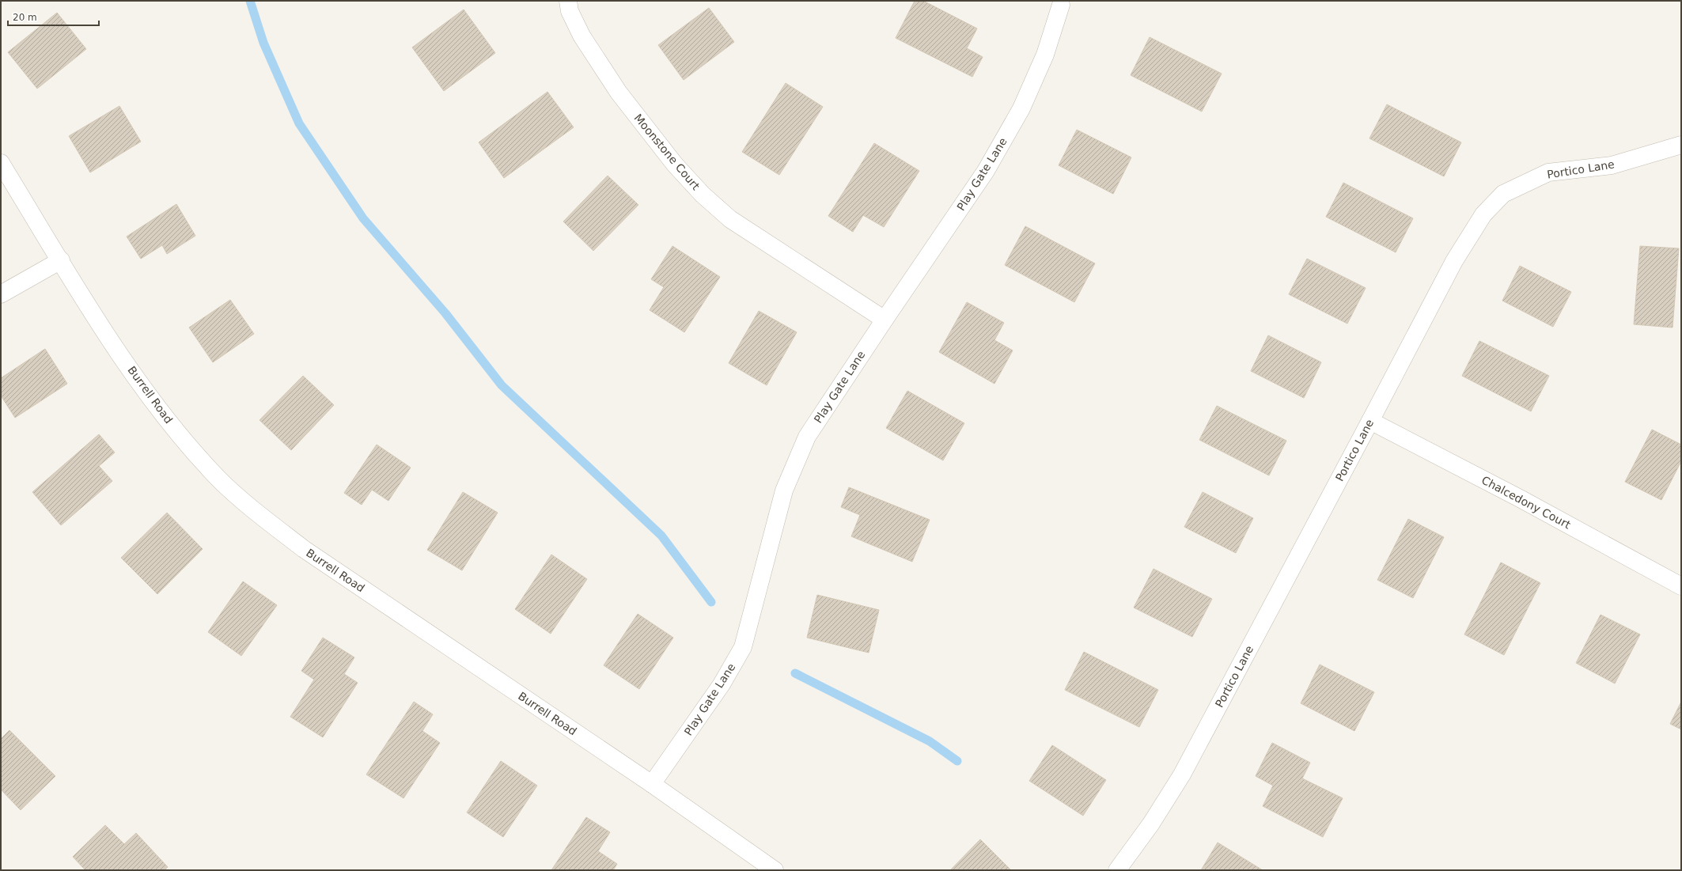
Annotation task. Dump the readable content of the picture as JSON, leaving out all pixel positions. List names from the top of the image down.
{
  "streets": {
    "street": [
      "Moonstone Court",
      "Portico Lane",
      "Play Gate Lane",
      "Burrell Road",
      "Chalcedony Court"
    ]
  },
  "crossings": [
    ["Moonstone Court", "Play Gate Lane"],
    ["Portico Lane", "Chalcedony Court"],
    ["Play Gate Lane", "Burrell Road"]
  ],
  "scale_bar": "20 m"
}
